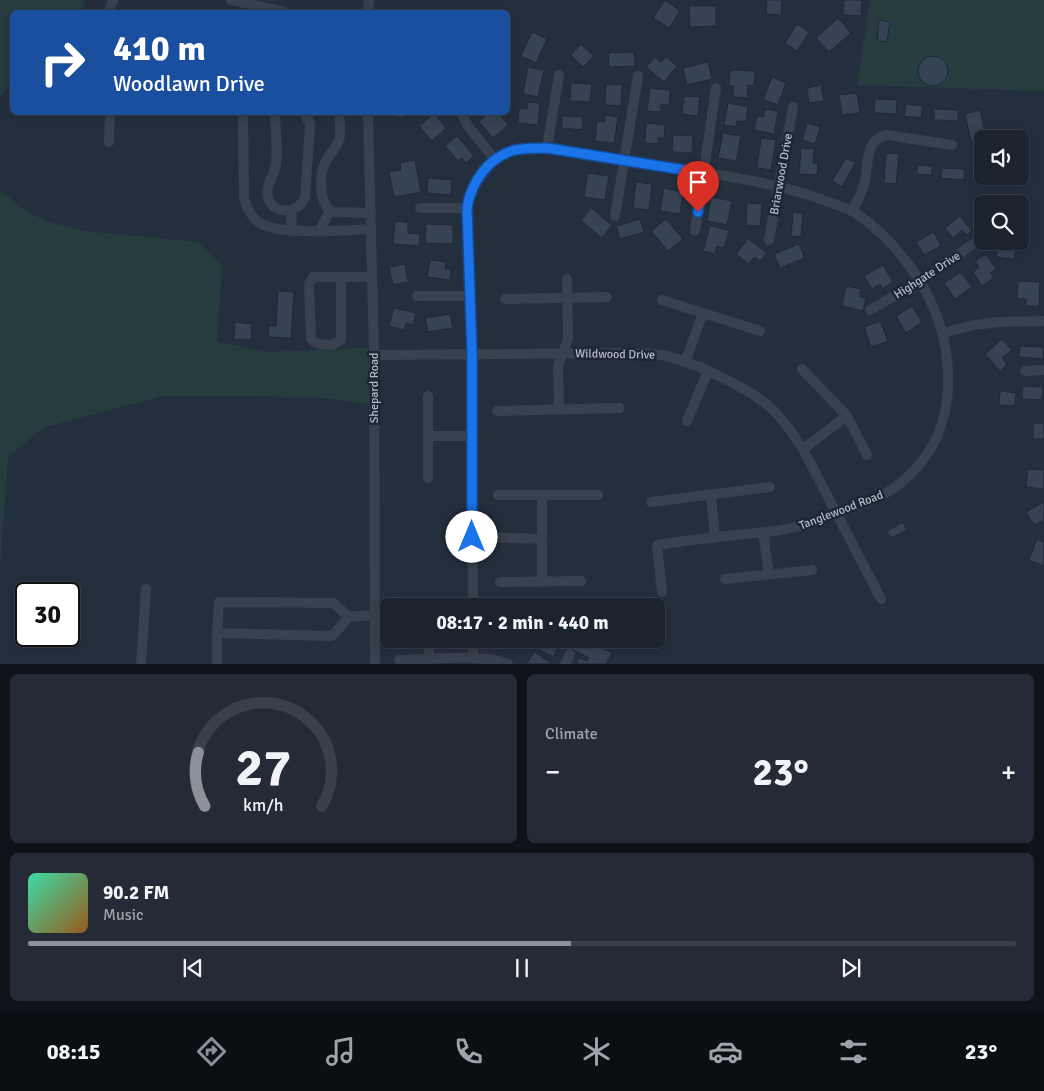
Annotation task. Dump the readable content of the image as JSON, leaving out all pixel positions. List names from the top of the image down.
{
  "streets": {
    "street": [
      "Briarwood Drive",
      "Highgate Drive",
      "Wildwood Drive",
      "Shepard Road",
      "Tanglewood Road"
    ]
  },
  "crossings": [
    ["Briarwood Drive", "Tanglewood Road"],
    ["Highgate Drive", "Tanglewood Road"],
    ["Wildwood Drive", "Shepard Road"],
    ["Wildwood Drive", "Tanglewood Road"]
  ],
  "page": {
    "turn": ["410 m", "Woodlawn Drive"],
    "limit": "30",
    "trip": "08:17 · 2 min · 440 m",
    "tile": "Climate",
    "heat": ["−", "23°", "+"],
    "song": ["90.2 FM", "Music"],
    "tabs": ["08:15", "23°"],
    "gauge": ["27", "km/h"]
  }
}
